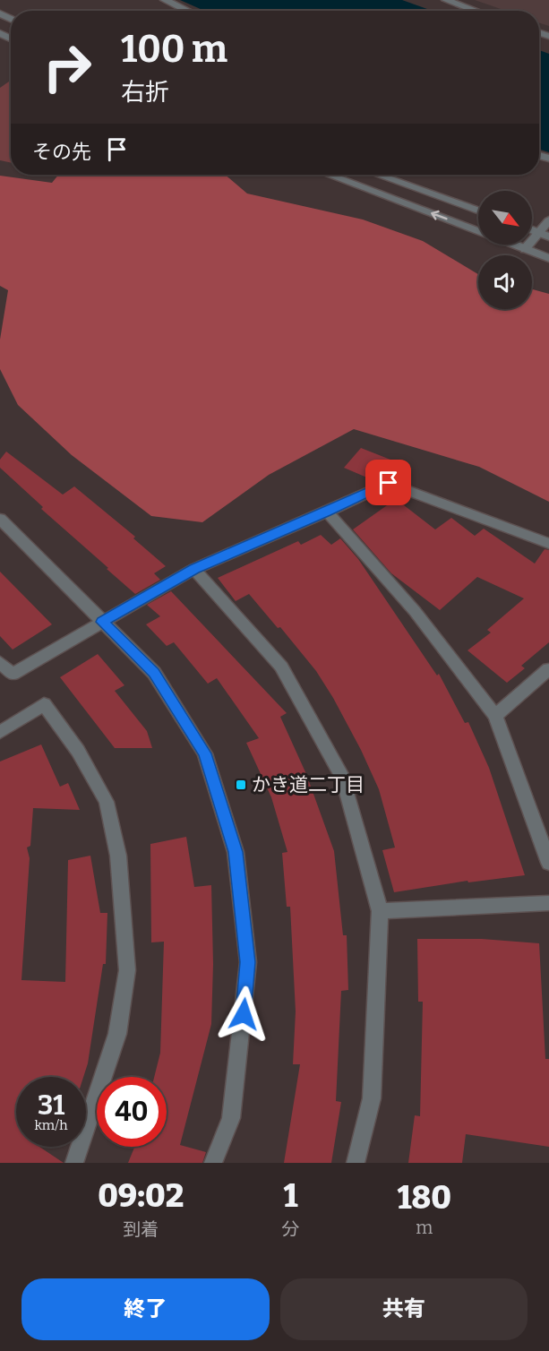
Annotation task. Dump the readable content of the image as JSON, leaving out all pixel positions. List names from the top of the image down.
{
  "places": {
    "transit": ["かき道二丁目"]
  },
  "north": "bottom right",
  "page": {
    "turn": ["100 m", "右折"],
    "then": "その先",
    "speed": "31 km/h",
    "limit": "40",
    "eta": [
      "09:02",
      "到着",
      "1",
      "分",
      "180",
      "m"
    ],
    "buttons": ["終了", "共有"]
  }
}
